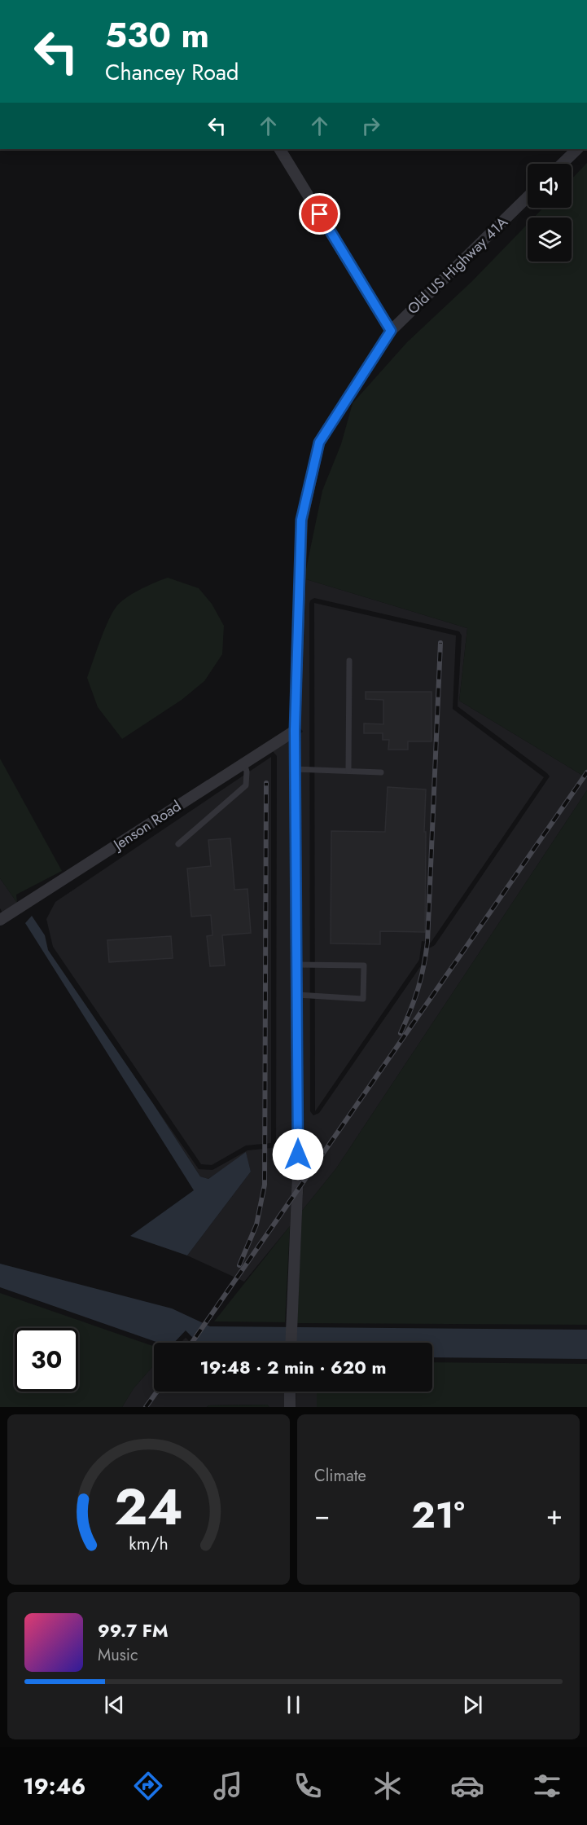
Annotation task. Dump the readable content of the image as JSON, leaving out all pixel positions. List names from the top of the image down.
{
  "streets": {
    "street": ["Old US Highway 41A", "Jenson Road"]
  },
  "crossings": [
    ["Old US Highway 41A", "Jenson Road"]
  ],
  "page": {
    "turn": ["530 m", "Chancey Road"],
    "limit": "30",
    "trip": "19:48 · 2 min · 620 m",
    "tile": "Climate",
    "heat": ["−", "21°", "+"],
    "song": ["99.7 FM", "Music"],
    "tabs": "19:46",
    "gauge": ["24", "km/h"]
  }
}
